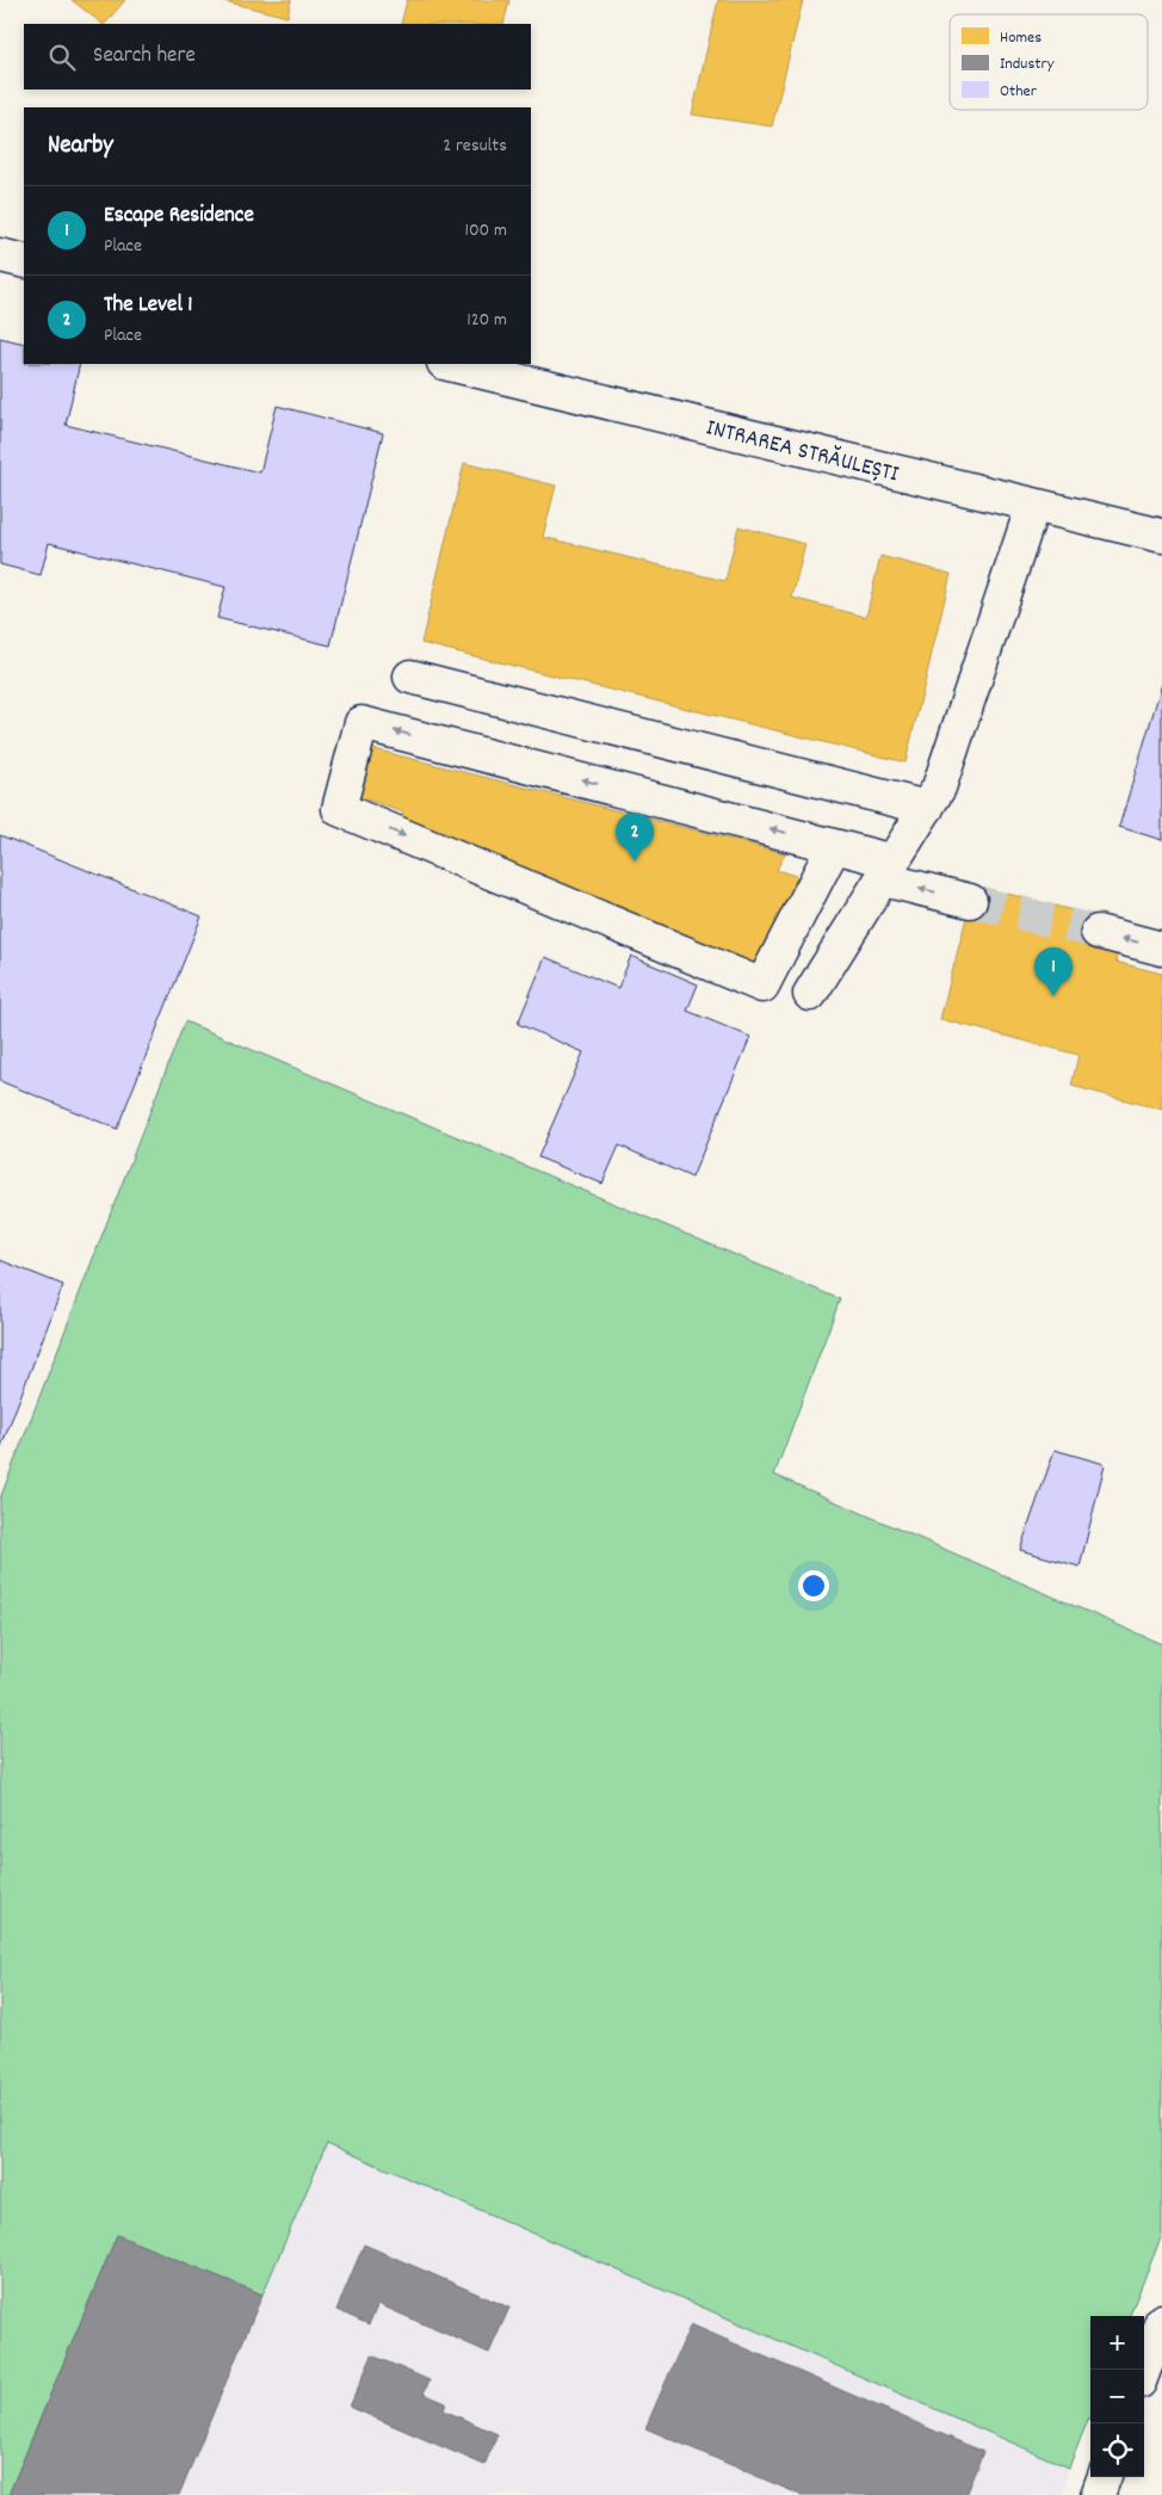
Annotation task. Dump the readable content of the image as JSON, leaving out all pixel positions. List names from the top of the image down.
{
  "streets": {
    "street": ["INTRAREA STRĂULEȘTI"]
  },
  "legend": ["Homes", "Industry", "Other"],
  "page": {
    "search": "Search here",
    "heading": ["Nearby", "2 results"],
    "list": [
      {
        "mark": "1",
        "name": "Escape Residence",
        "note": "Place",
        "value": "100 m"
      },
      {
        "mark": "2",
        "name": "The Level 1",
        "note": "Place",
        "value": "120 m"
      }
    ],
    "pins": ["2", "1"],
    "map_buttons": ["+", "−"]
  }
}
